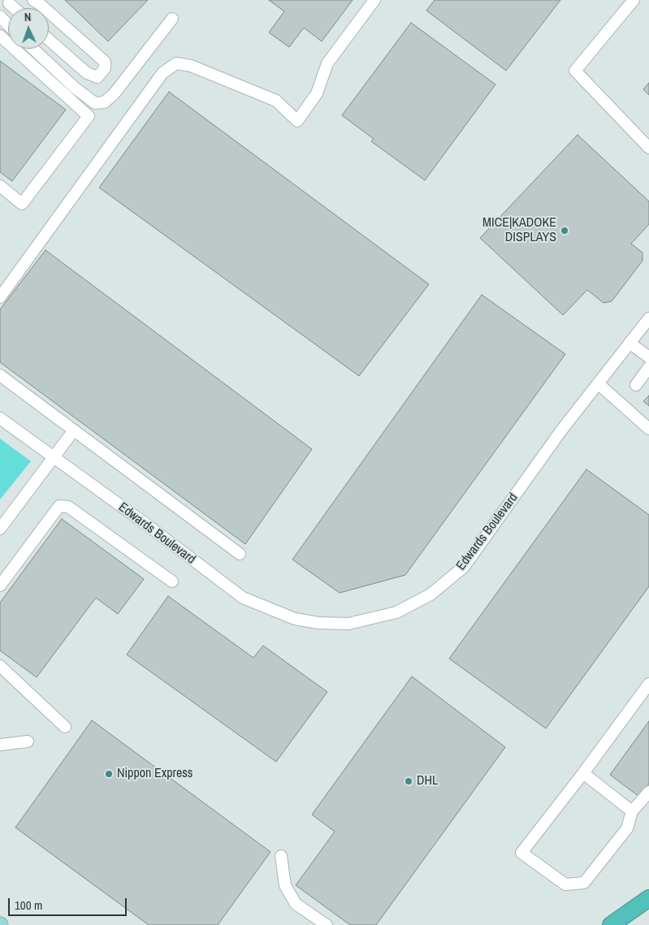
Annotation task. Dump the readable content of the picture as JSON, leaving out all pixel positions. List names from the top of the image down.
{
  "streets": {
    "street": ["Edwards Boulevard"]
  },
  "places": ["MICE|KADOKE DISPLAYS", "Nippon Express", "DHL"],
  "scale_bar": "100 m",
  "north": "top"
}
